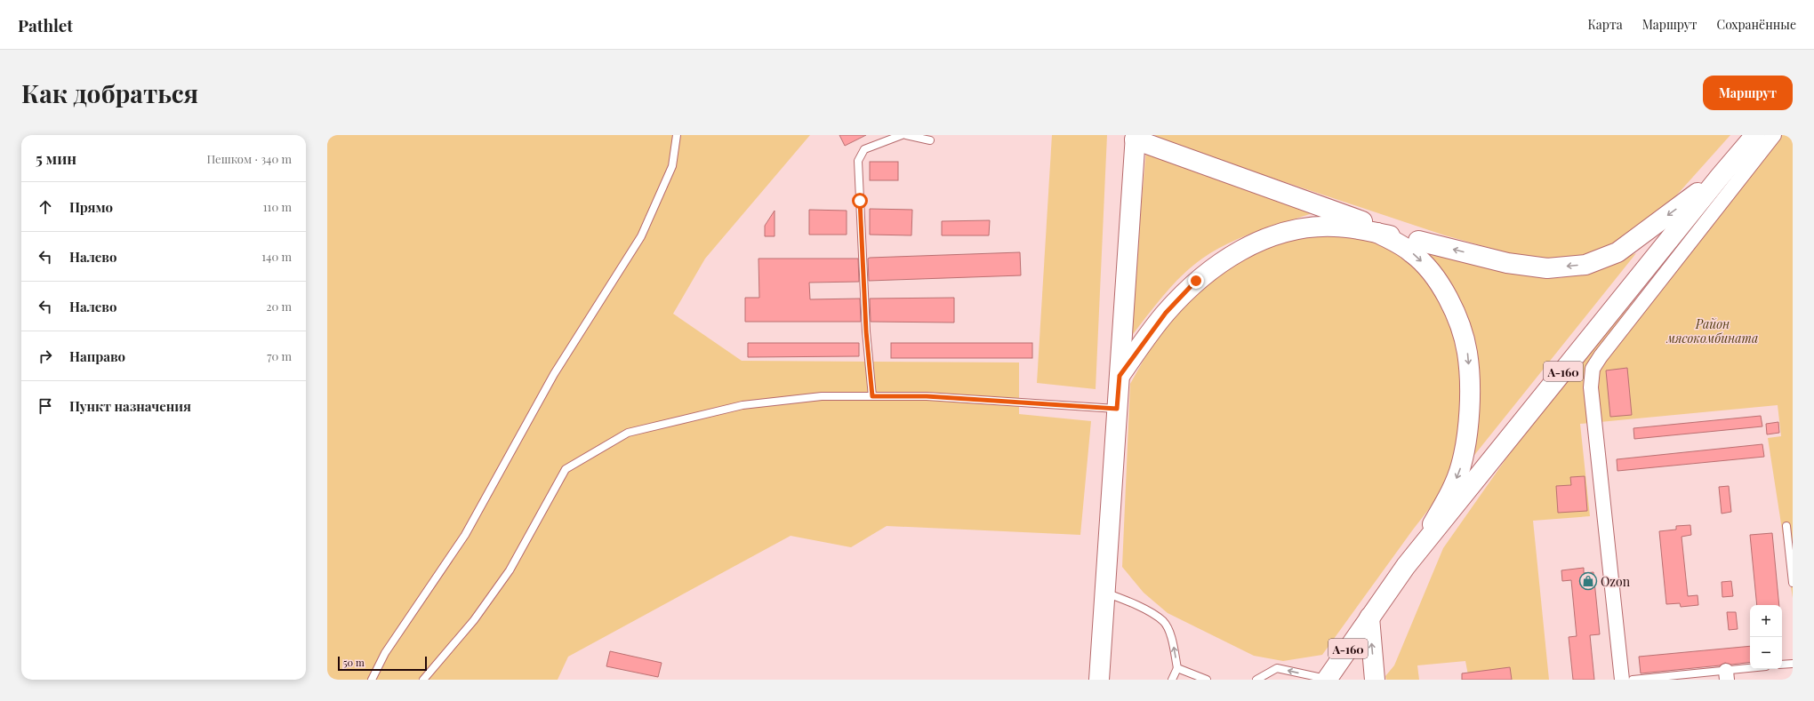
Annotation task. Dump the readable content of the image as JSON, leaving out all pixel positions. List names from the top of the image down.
{
  "streets": {
    "main road": ["А-160"]
  },
  "parks": ["Район мясокомбината"],
  "places": {
    "shop": ["Ozon"]
  },
  "scale_bar": "50 m",
  "page": {
    "header": "Pathlet",
    "nav": ["Карта", "Маршрут", "Сохранённые"],
    "buttons": "Маршрут",
    "title": "Как добраться",
    "heading": ["5 мин", "Пешком · 340 m"],
    "list": [
      ["Прямо", "110 m"],
      ["Налево", "140 m"],
      ["Налево", "20 m"],
      ["Направо", "70 m"],
      "Пункт назначения"
    ],
    "map_buttons": ["+", "−"],
    "scale": "50 m"
  }
}
